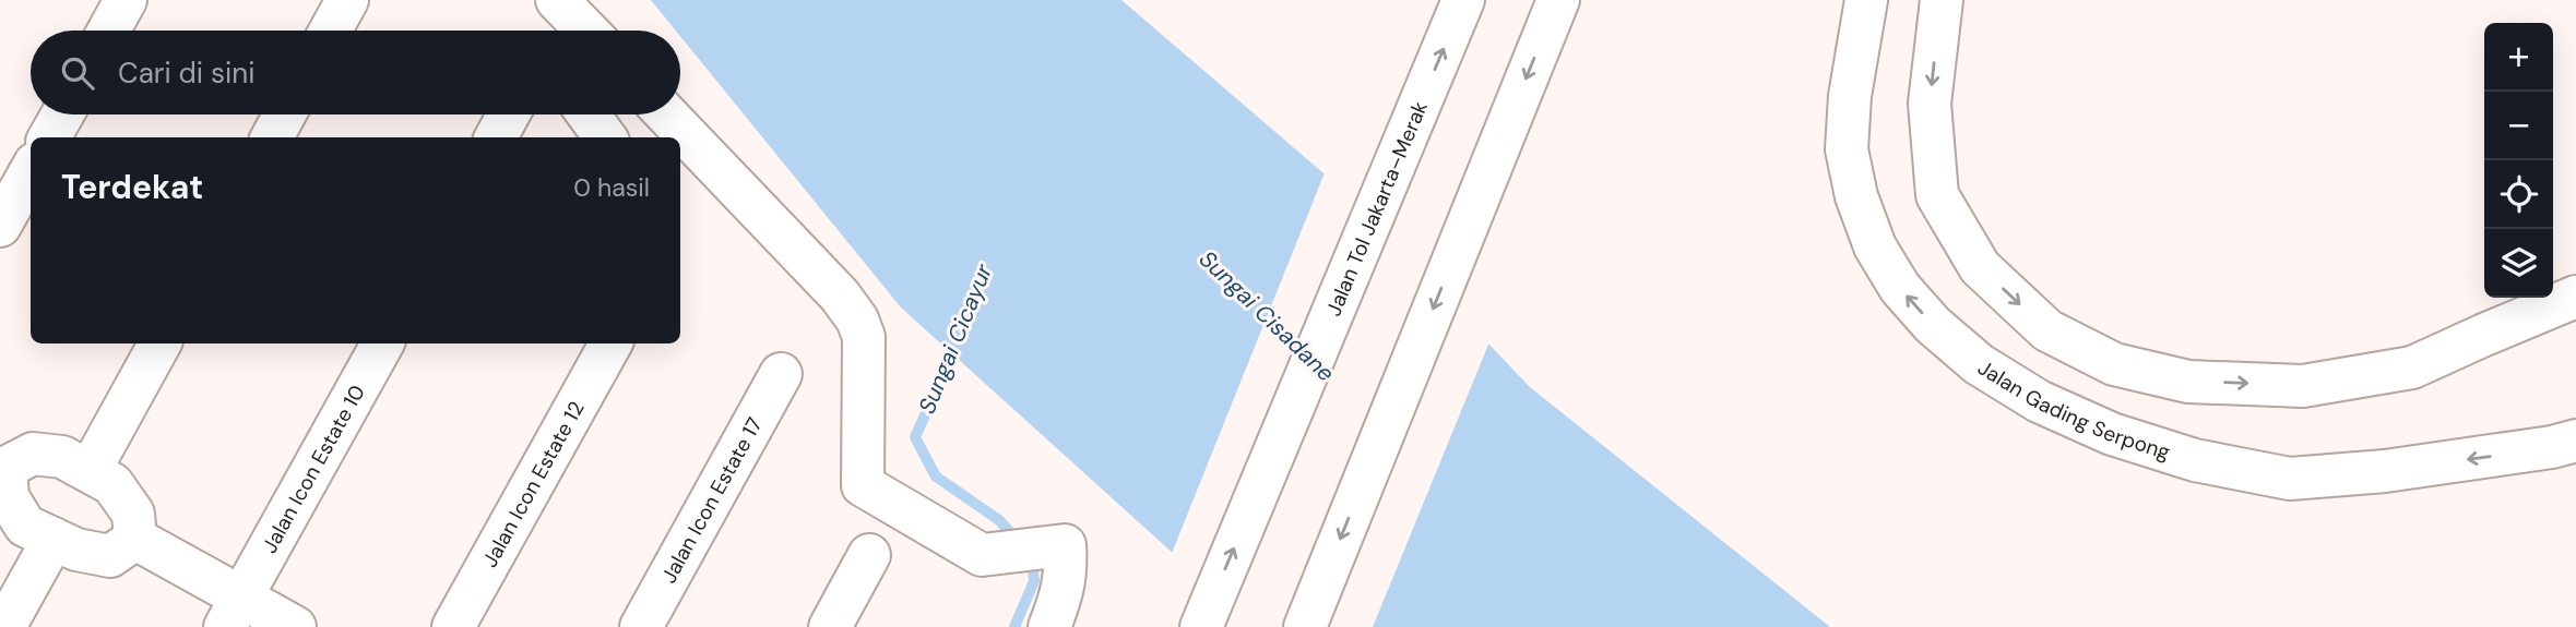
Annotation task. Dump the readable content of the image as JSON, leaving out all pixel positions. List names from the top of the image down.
{
  "streets": {
    "main road": [
      "Jalan Tol Jakarta–Merak",
      "Jalan Gading Serpong",
      "Jalan Icon Estate 10",
      "Jalan Icon Estate 12",
      "Jalan Icon Estate 17"
    ]
  },
  "one_way": ["Jalan Gading Serpong"],
  "water": ["Sungai Cisadane", "Sungai Cicayur"],
  "page": {
    "map_buttons": ["+", "−"],
    "search": "Cari di sini",
    "heading": ["Terdekat", "0 hasil"]
  }
}
